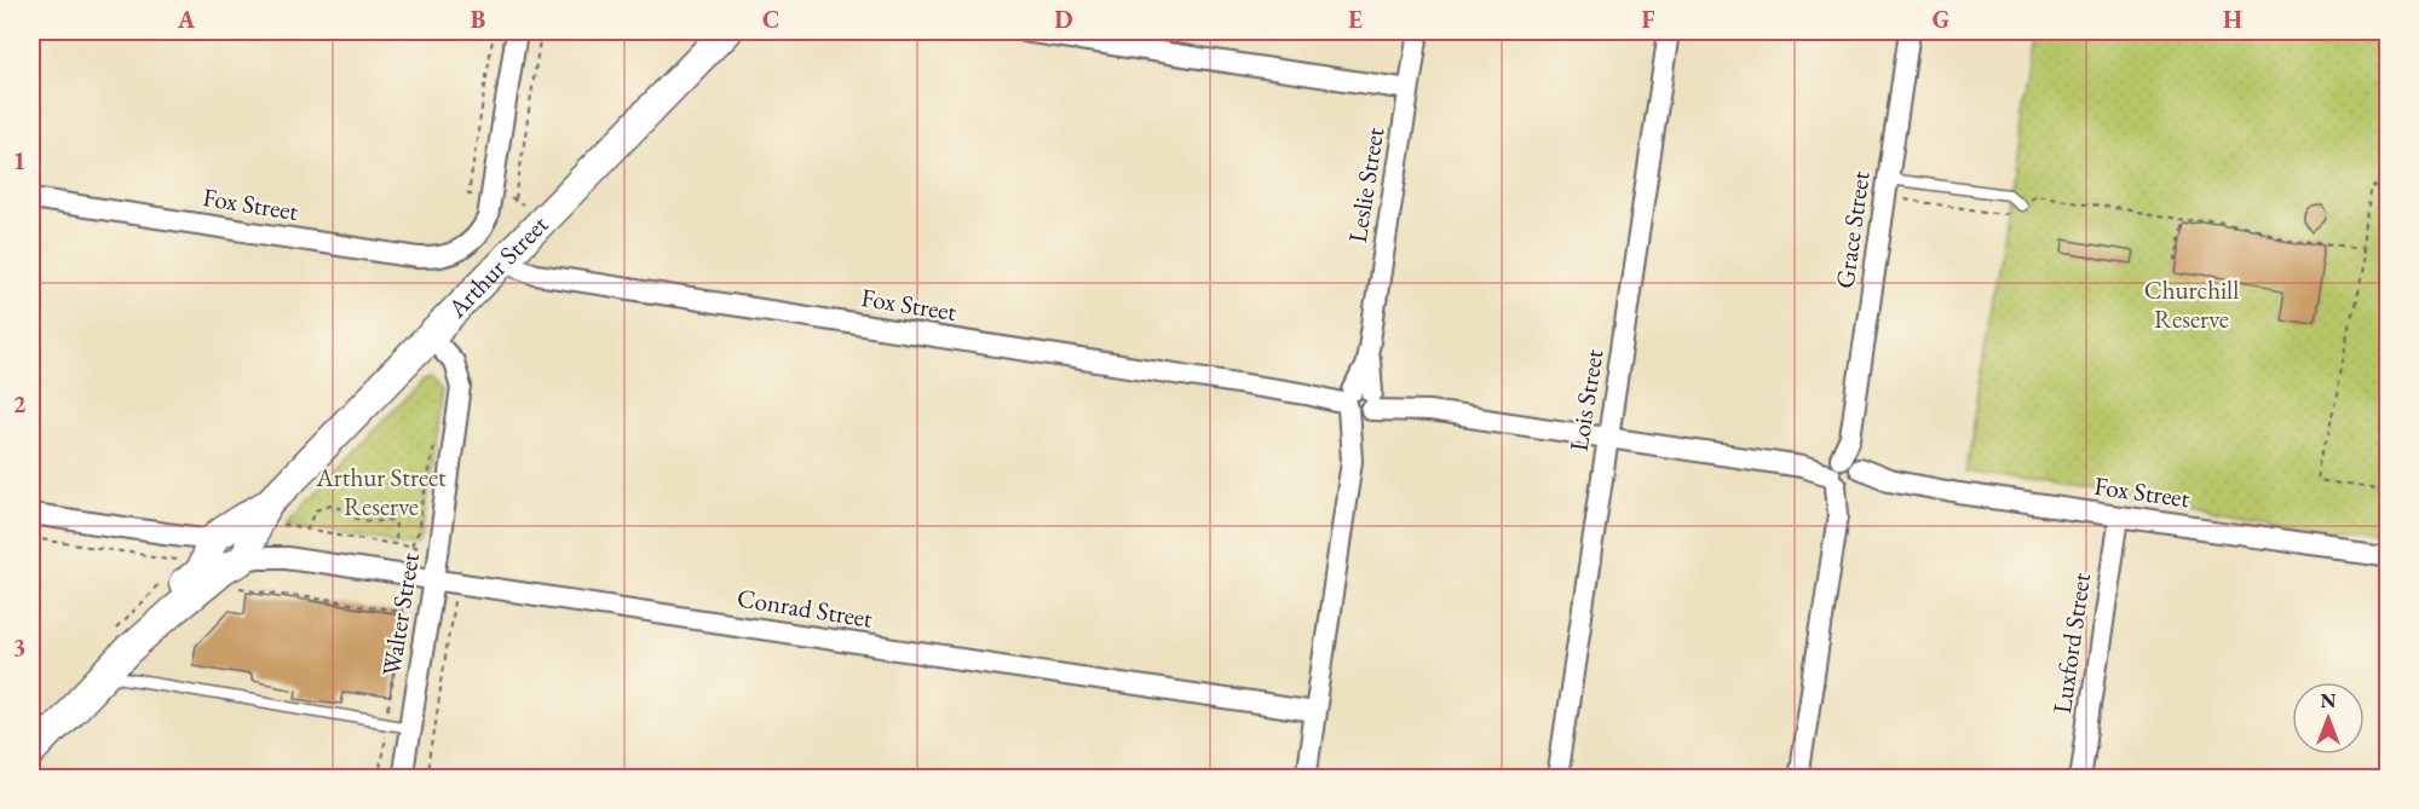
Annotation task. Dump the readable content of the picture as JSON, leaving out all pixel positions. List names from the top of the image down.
{
  "streets": {
    "street": [
      "Leslie Street",
      "Fox Street",
      "Grace Street",
      "Arthur Street",
      "Lois Street",
      "Conrad Street",
      "Walter Street",
      "Luxford Street"
    ]
  },
  "crossings": [
    ["Leslie Street", "Fox Street"],
    ["Leslie Street", "Conrad Street"],
    ["Fox Street", "Grace Street"],
    ["Fox Street", "Arthur Street"],
    ["Fox Street", "Lois Street"],
    ["Fox Street", "Luxford Street"],
    ["Arthur Street", "Conrad Street"],
    ["Arthur Street", "Walter Street"],
    ["Conrad Street", "Walter Street"]
  ],
  "parks": ["Churchill Reserve", "Arthur Street Reserve"],
  "north": "top",
  "grid": {
    "columns": [
      "A",
      "B",
      "C",
      "D",
      "E",
      "F",
      "G",
      "H"
    ],
    "rows": ["1", "2", "3"]
  }
}
